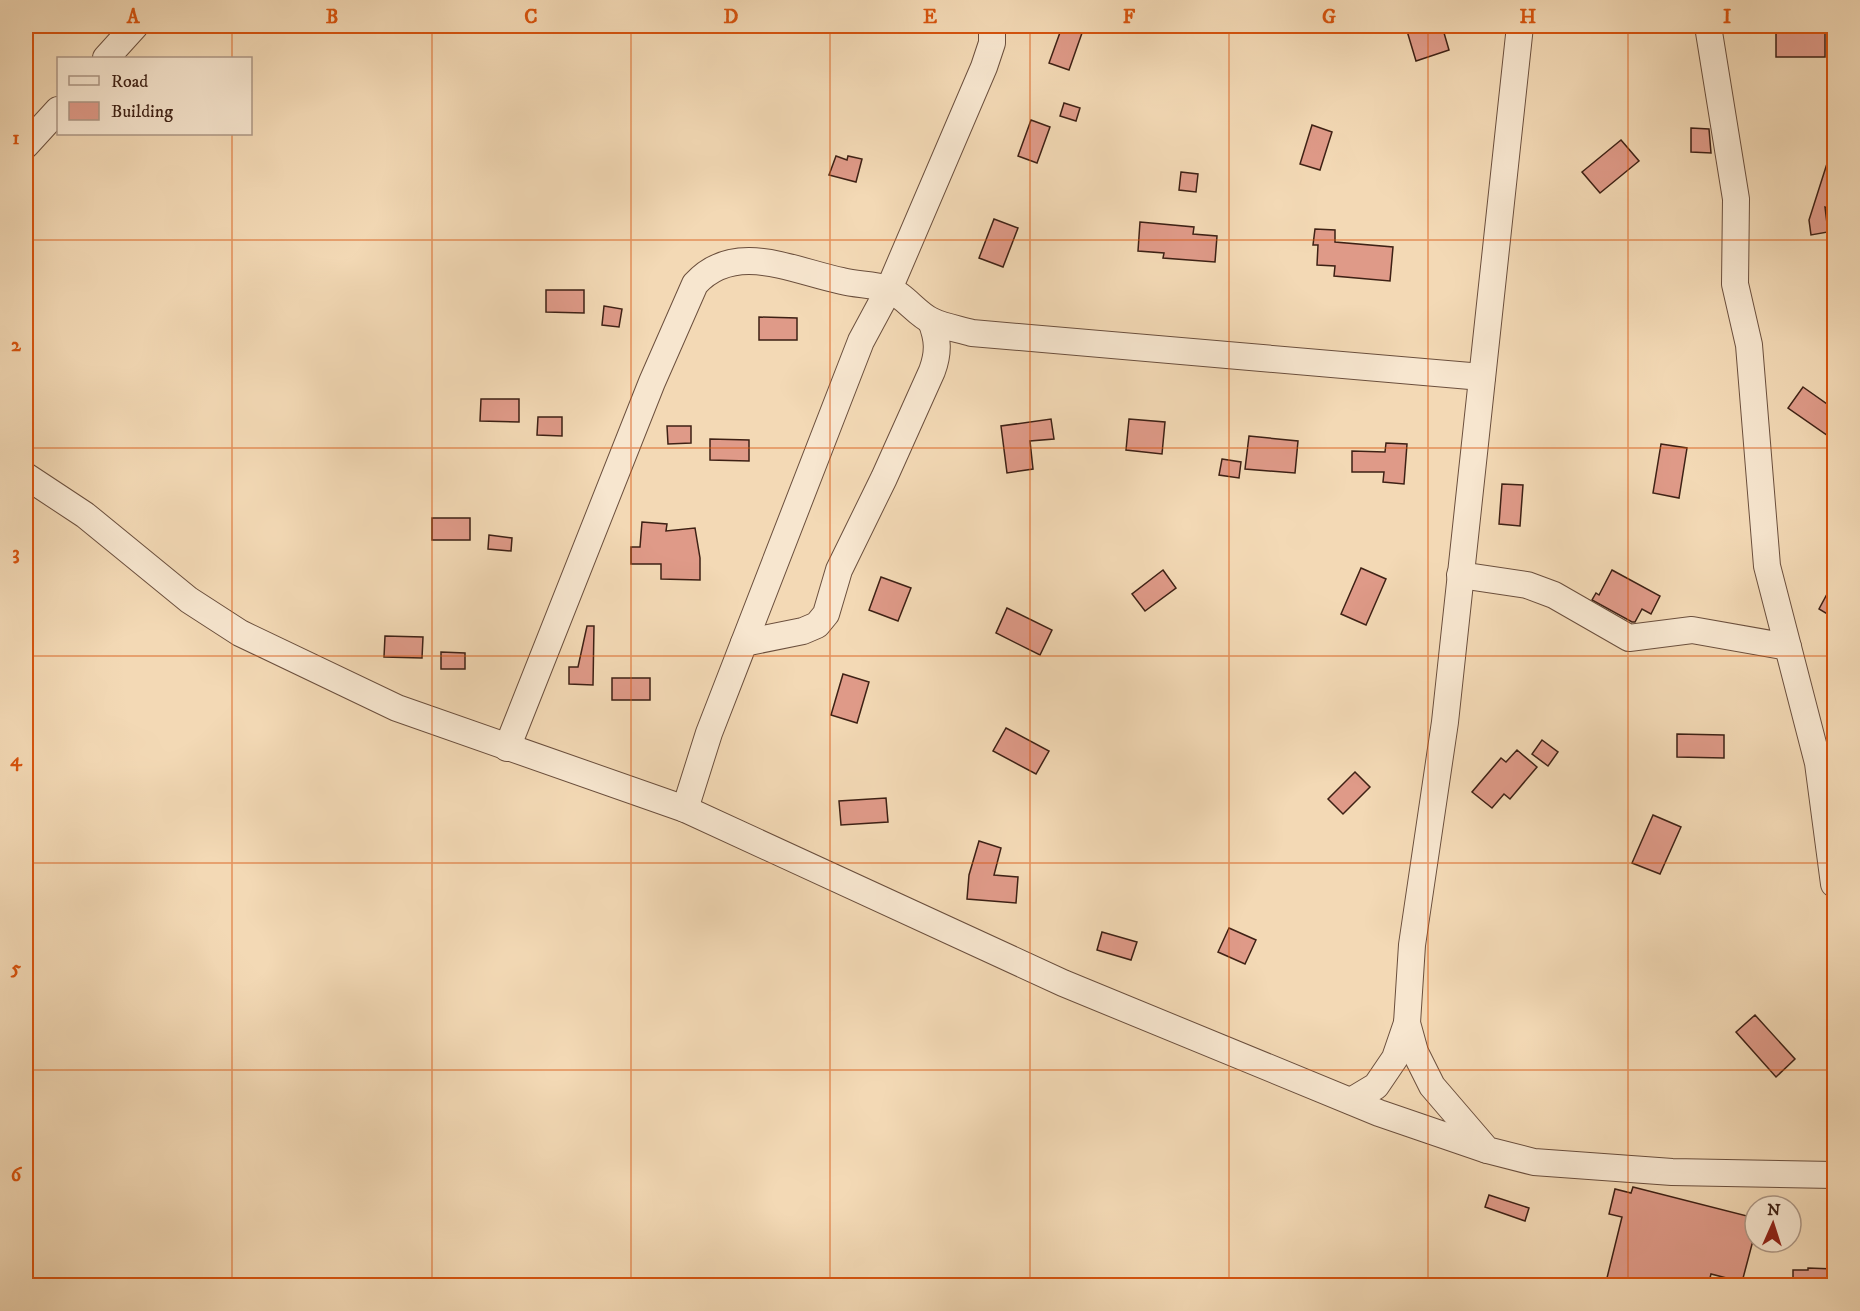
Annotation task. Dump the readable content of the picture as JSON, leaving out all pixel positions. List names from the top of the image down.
{
  "legend": ["Road", "Building"],
  "north": "top",
  "grid": {
    "columns": [
      "A",
      "B",
      "C",
      "D",
      "E",
      "F",
      "G",
      "H",
      "I"
    ],
    "rows": [
      "1",
      "2",
      "3",
      "4",
      "5",
      "6"
    ]
  }
}
